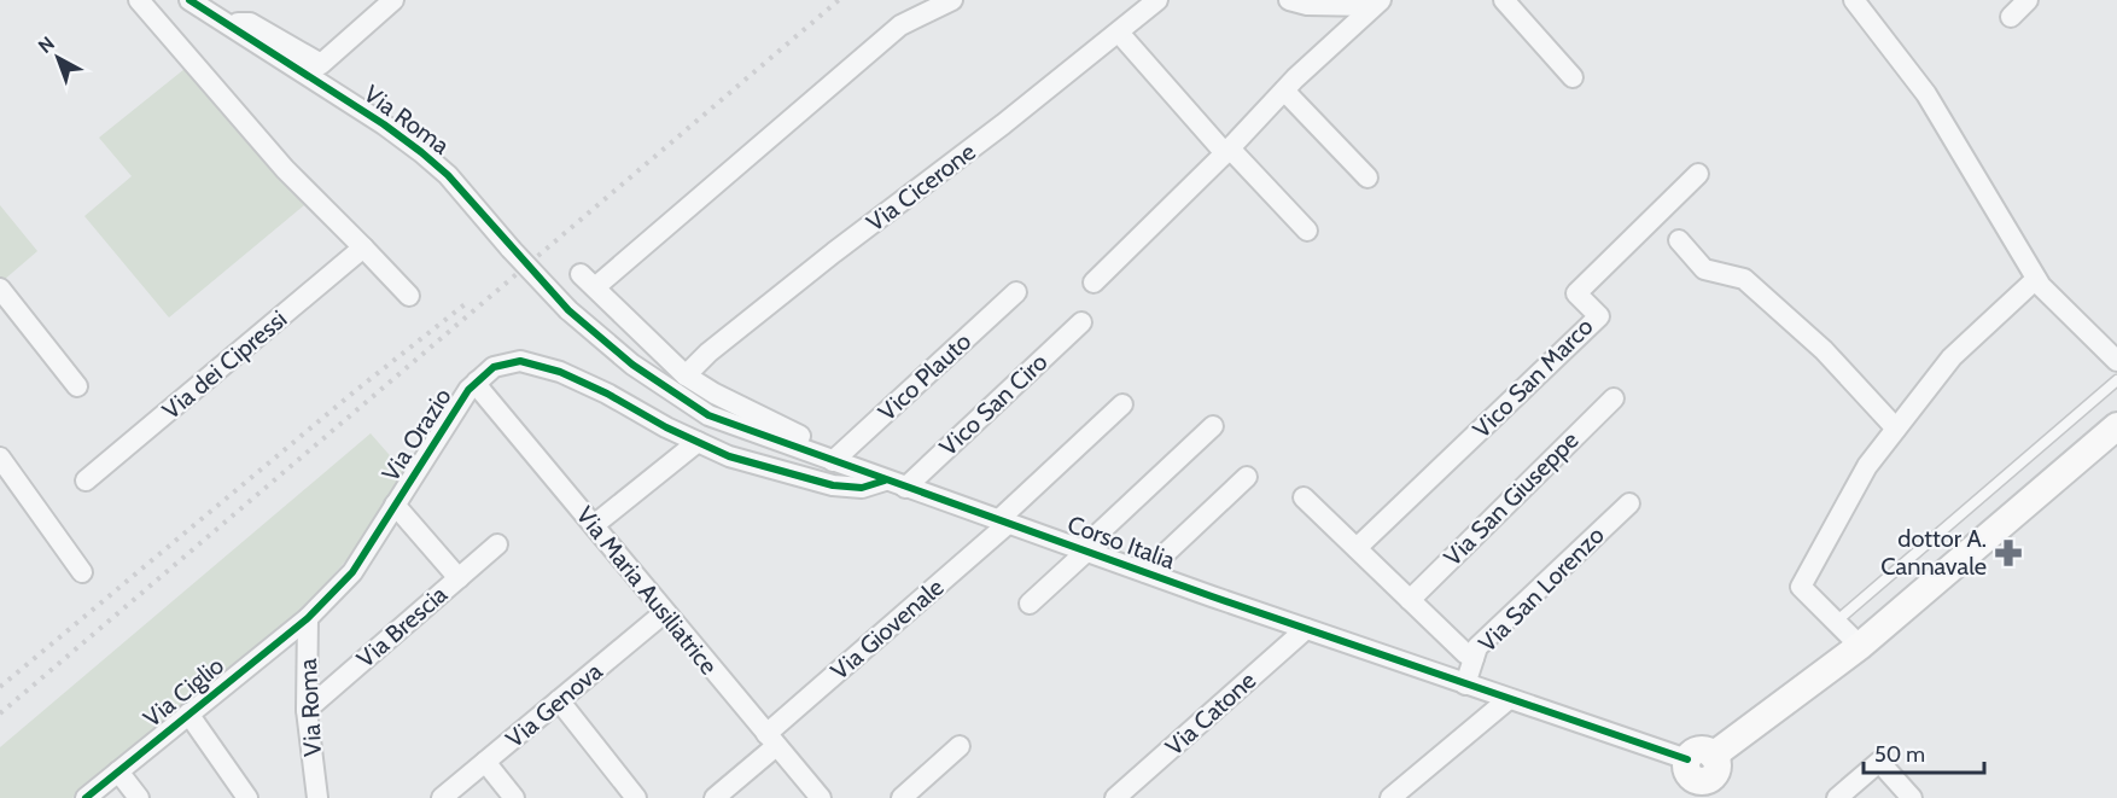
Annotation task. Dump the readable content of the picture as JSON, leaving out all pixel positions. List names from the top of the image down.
{
  "streets": {
    "street": [
      "Via Roma",
      "Via Cicerone",
      "Via dei Cipressi",
      "Vico Plauto",
      "Vico San Marco",
      "Vico San Ciro",
      "Via Orazio",
      "Via San Giuseppe",
      "Corso Italia",
      "Via San Lorenzo",
      "Via Maria Ausiliatrice",
      "Via Brescia",
      "Via Giovenale",
      "Via Ciglio",
      "Via Genova",
      "Via Catone"
    ]
  },
  "crossings": [
    ["Via Roma", "Via Orazio"],
    ["Via Roma", "Corso Italia"],
    ["Via Roma", "Via Brescia"],
    ["Via Roma", "Via Ciglio"],
    ["Vico Plauto", "Corso Italia"],
    ["Vico San Ciro", "Corso Italia"],
    ["Via Orazio", "Corso Italia"],
    ["Via Orazio", "Via Maria Ausiliatrice"],
    ["Via Orazio", "Via Ciglio"],
    ["Corso Italia", "Via San Lorenzo"],
    ["Corso Italia", "Via Giovenale"],
    ["Corso Italia", "Via Catone"],
    ["Via Maria Ausiliatrice", "Via Giovenale"],
    ["Via Maria Ausiliatrice", "Via Genova"]
  ],
  "places": {
    "pharmacy": ["dottor A. Cannavale"]
  },
  "scale_bar": "50 m",
  "north": "top left"
}
